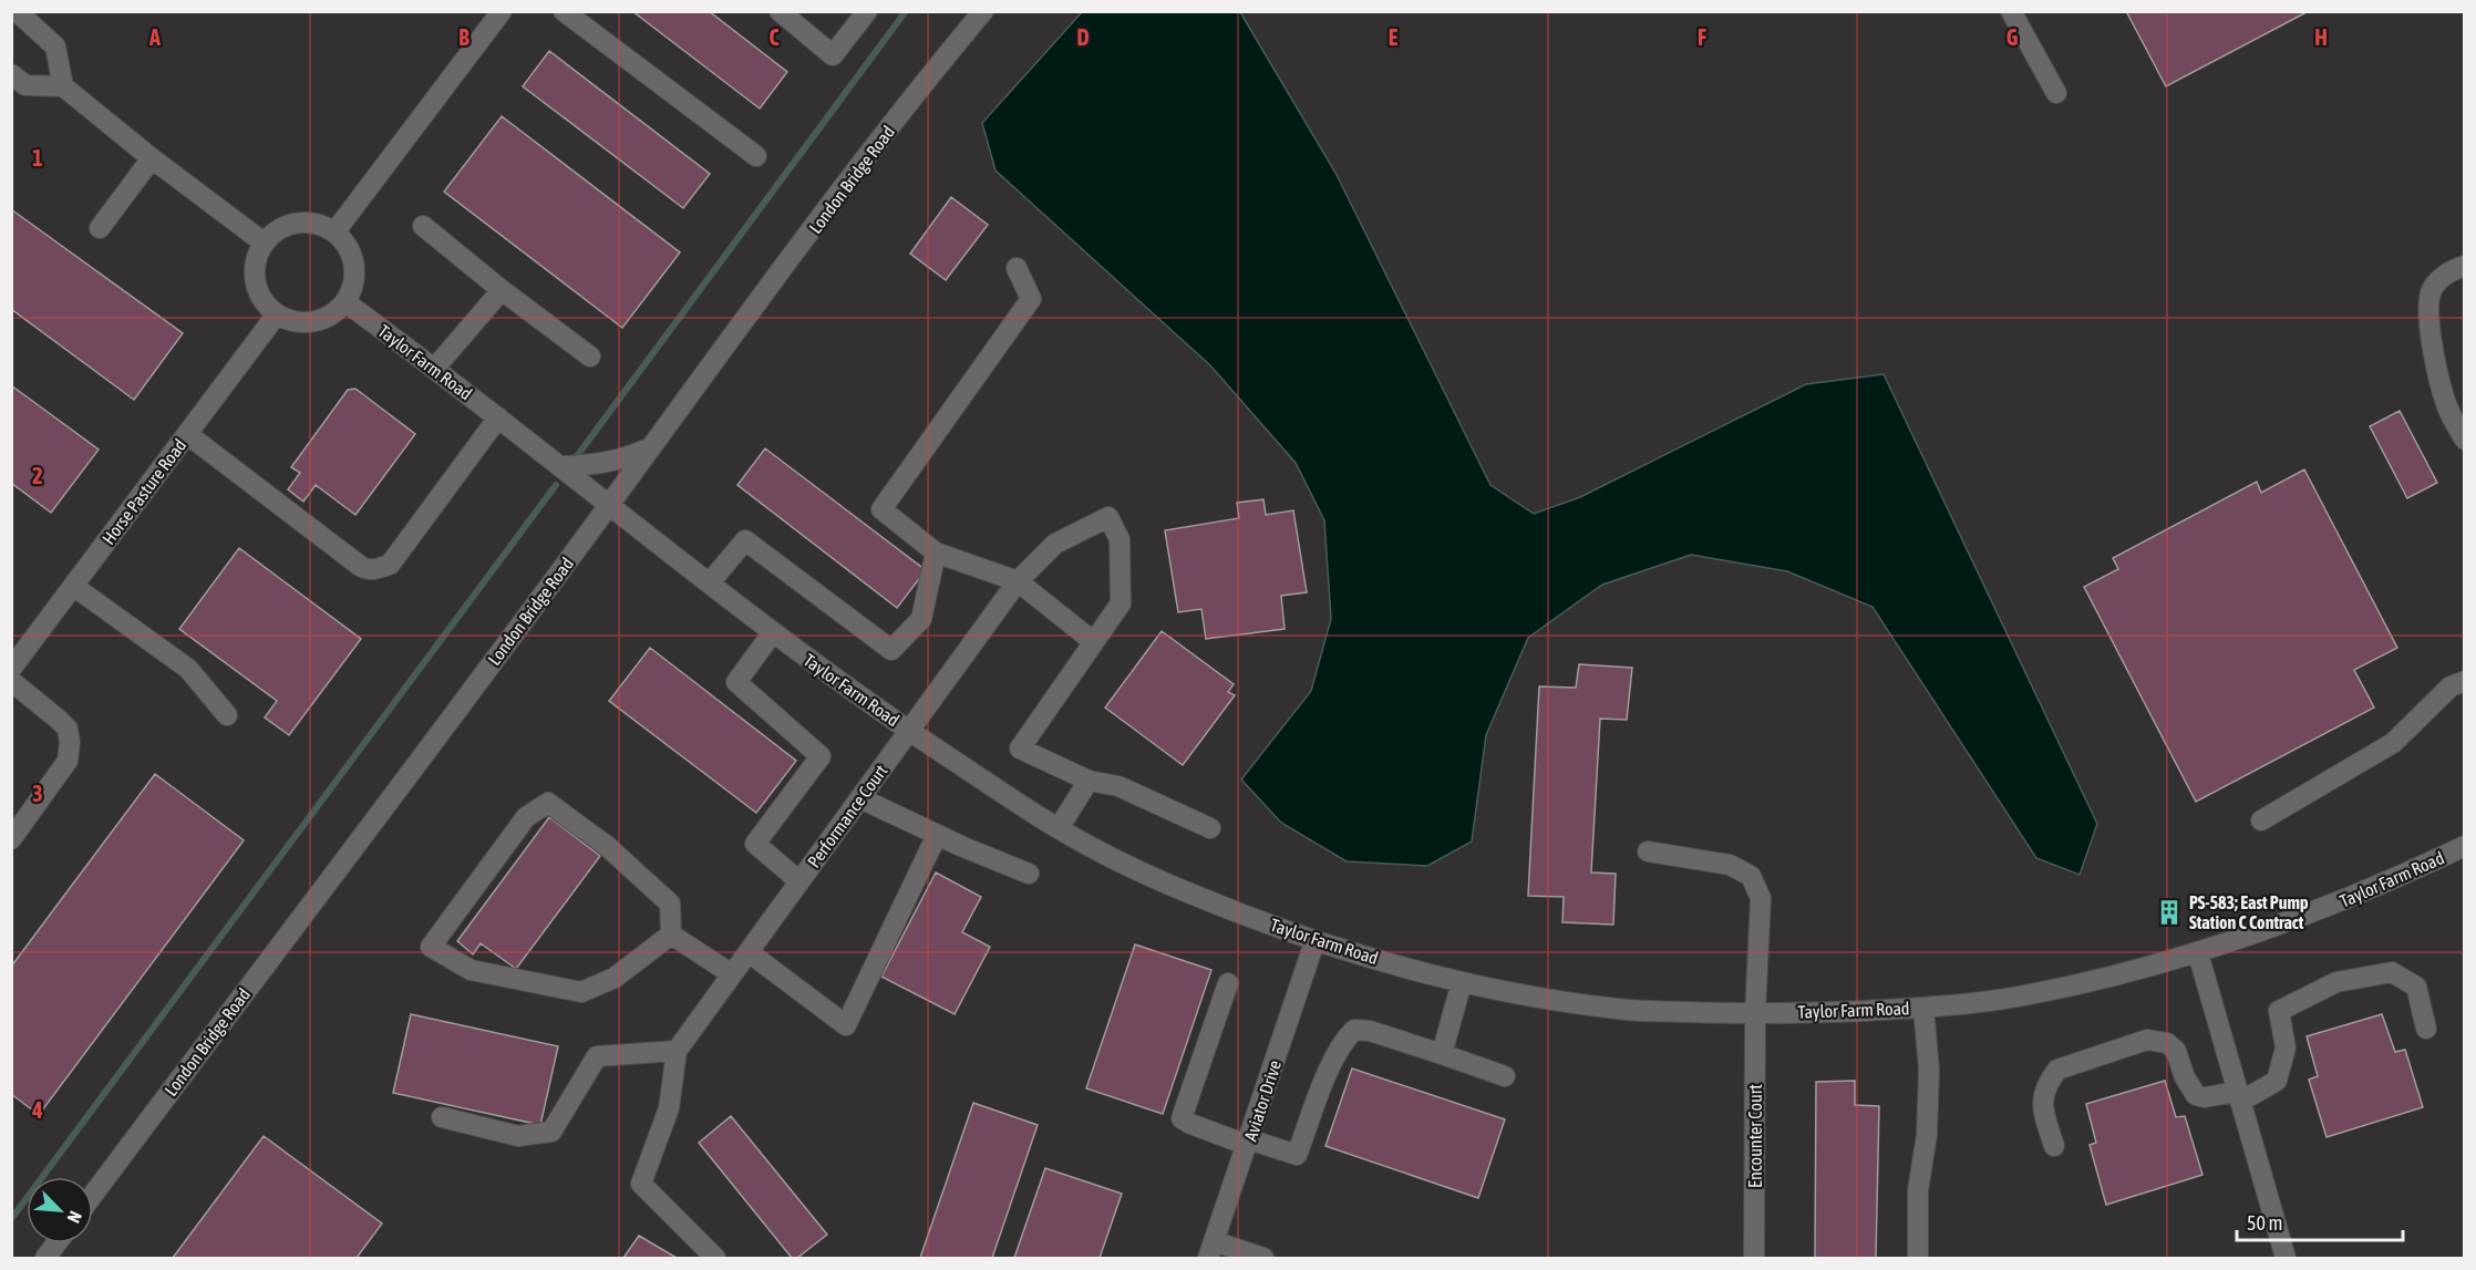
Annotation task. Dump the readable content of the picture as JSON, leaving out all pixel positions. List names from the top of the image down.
{
  "streets": {
    "street": [
      "London Bridge Road",
      "Taylor Farm Road",
      "Horse Pasture Road",
      "Performance Court",
      "Aviator Drive",
      "Encounter Court"
    ]
  },
  "crossings": [
    ["London Bridge Road", "Taylor Farm Road"],
    ["Taylor Farm Road", "Horse Pasture Road"],
    ["Taylor Farm Road", "Performance Court"],
    ["Taylor Farm Road", "Aviator Drive"],
    ["Taylor Farm Road", "Encounter Court"]
  ],
  "places": {
    "building": ["PS-583; East Pump Station C Contract"]
  },
  "scale_bar": "50 m",
  "north": "bottom right",
  "grid": {
    "columns": [
      "A",
      "B",
      "C",
      "D",
      "E",
      "F",
      "G",
      "H"
    ],
    "rows": [
      "1",
      "2",
      "3",
      "4"
    ]
  }
}
